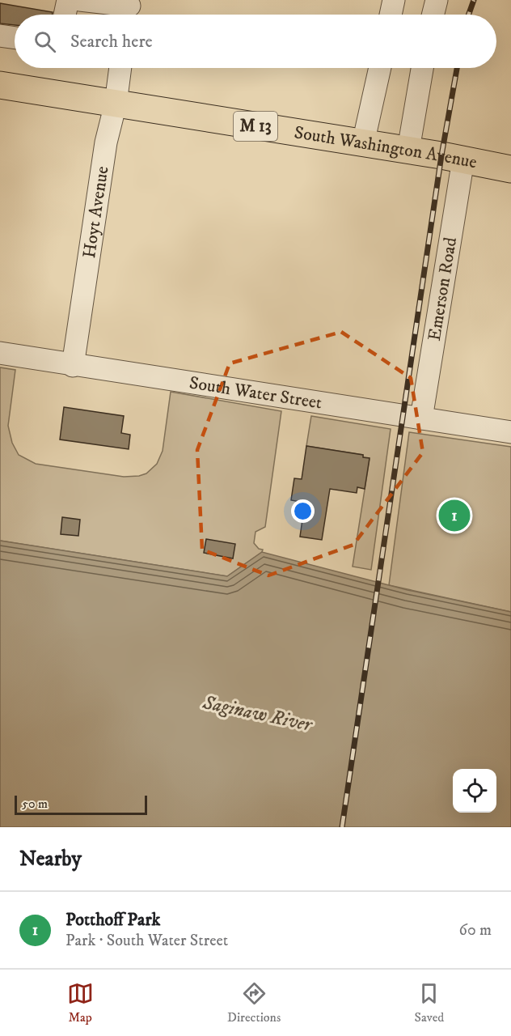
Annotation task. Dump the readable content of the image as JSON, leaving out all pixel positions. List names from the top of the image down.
{
  "streets": {
    "main road": ["M 13", "South Washington Avenue"],
    "street": ["Hoyt Avenue", "Emerson Road", "South Water Street"]
  },
  "crossings": [
    ["South Washington Avenue", "Hoyt Avenue"],
    ["South Washington Avenue", "Emerson Road"],
    ["Hoyt Avenue", "South Water Street"],
    ["Emerson Road", "South Water Street"]
  ],
  "water": ["Saginaw River"],
  "scale_bar": "50 m",
  "page": {
    "search": "Search here",
    "pins": "1",
    "scale": "50 m",
    "heading": "Nearby",
    "list": [
      {
        "mark": "1",
        "name": "Potthoff Park",
        "note": "Park · South Water Street",
        "value": "60 m"
      }
    ],
    "nav": ["Map", "Directions", "Saved"]
  }
}
